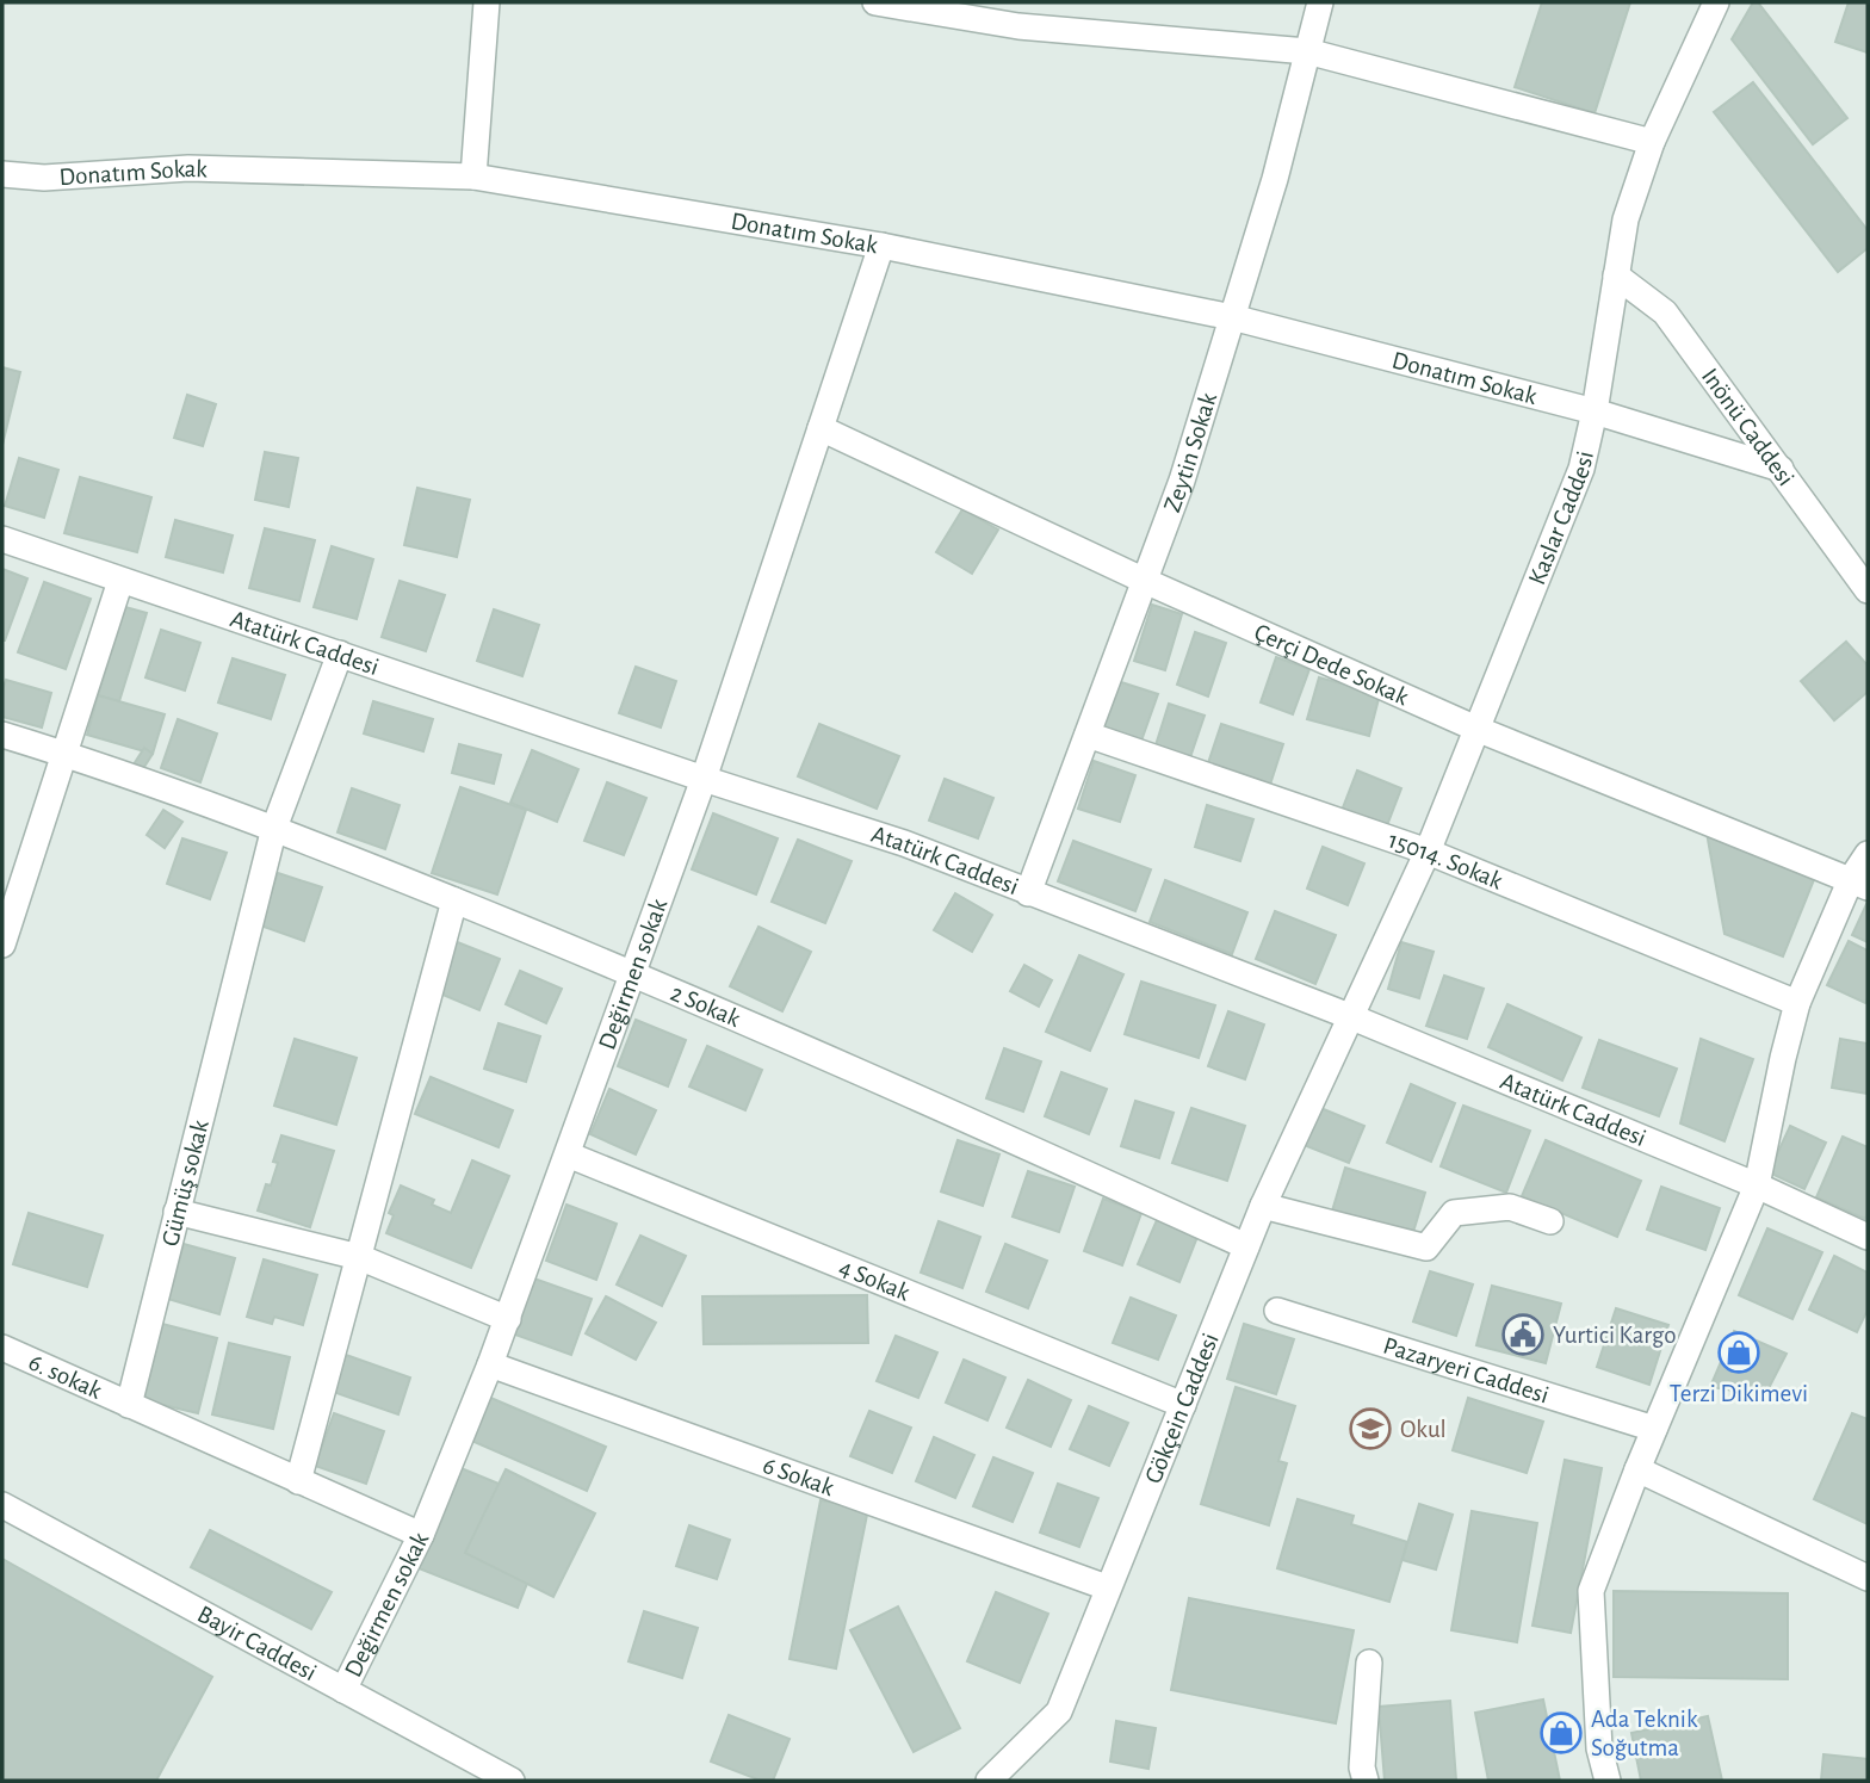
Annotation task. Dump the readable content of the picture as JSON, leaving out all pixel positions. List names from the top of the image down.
{
  "streets": {
    "street": [
      "Donatım Sokak",
      "Inönü Caddesi",
      "Zeytin Sokak",
      "Kaslar Caddesi",
      "Atatürk Caddesi",
      "Çerçi Dede Sokak",
      "15014. Sokak",
      "Değirmen sokak",
      "2 Sokak",
      "Gümüş sokak",
      "4 Sokak",
      "Pazaryeri Caddesi",
      "6. sokak",
      "Gökçein Caddesi",
      "6 Sokak",
      "Bayir Caddesi"
    ]
  },
  "crossings": [
    ["Donatım Sokak", "Inönü Caddesi"],
    ["Donatım Sokak", "Zeytin Sokak"],
    ["Donatım Sokak", "Kaslar Caddesi"],
    ["Donatım Sokak", "Değirmen sokak"],
    ["Inönü Caddesi", "Kaslar Caddesi"],
    ["Zeytin Sokak", "Atatürk Caddesi"],
    ["Zeytin Sokak", "Çerçi Dede Sokak"],
    ["Zeytin Sokak", "15014. Sokak"],
    ["Kaslar Caddesi", "Atatürk Caddesi"],
    ["Kaslar Caddesi", "Çerçi Dede Sokak"],
    ["Kaslar Caddesi", "15014. Sokak"],
    ["Kaslar Caddesi", "Gökçein Caddesi"],
    ["Atatürk Caddesi", "Değirmen sokak"],
    ["Atatürk Caddesi", "Gümüş sokak"],
    ["Atatürk Caddesi", "Gökçein Caddesi"],
    ["Çerçi Dede Sokak", "Değirmen sokak"],
    ["Değirmen sokak", "2 Sokak"],
    ["Değirmen sokak", "4 Sokak"],
    ["Değirmen sokak", "6 Sokak"],
    ["Değirmen sokak", "Bayir Caddesi"],
    ["2 Sokak", "Gümüş sokak"],
    ["2 Sokak", "Gökçein Caddesi"],
    ["Gümüş sokak", "6. sokak"],
    ["4 Sokak", "Gökçein Caddesi"],
    ["Gökçein Caddesi", "6 Sokak"]
  ],
  "places": {
    "public building": ["Yurtici Kargo"],
    "shop": ["Terzi Dikimevi", "Ada Teknik Soğutma"],
    "school or university": ["Okul"]
  }
}
